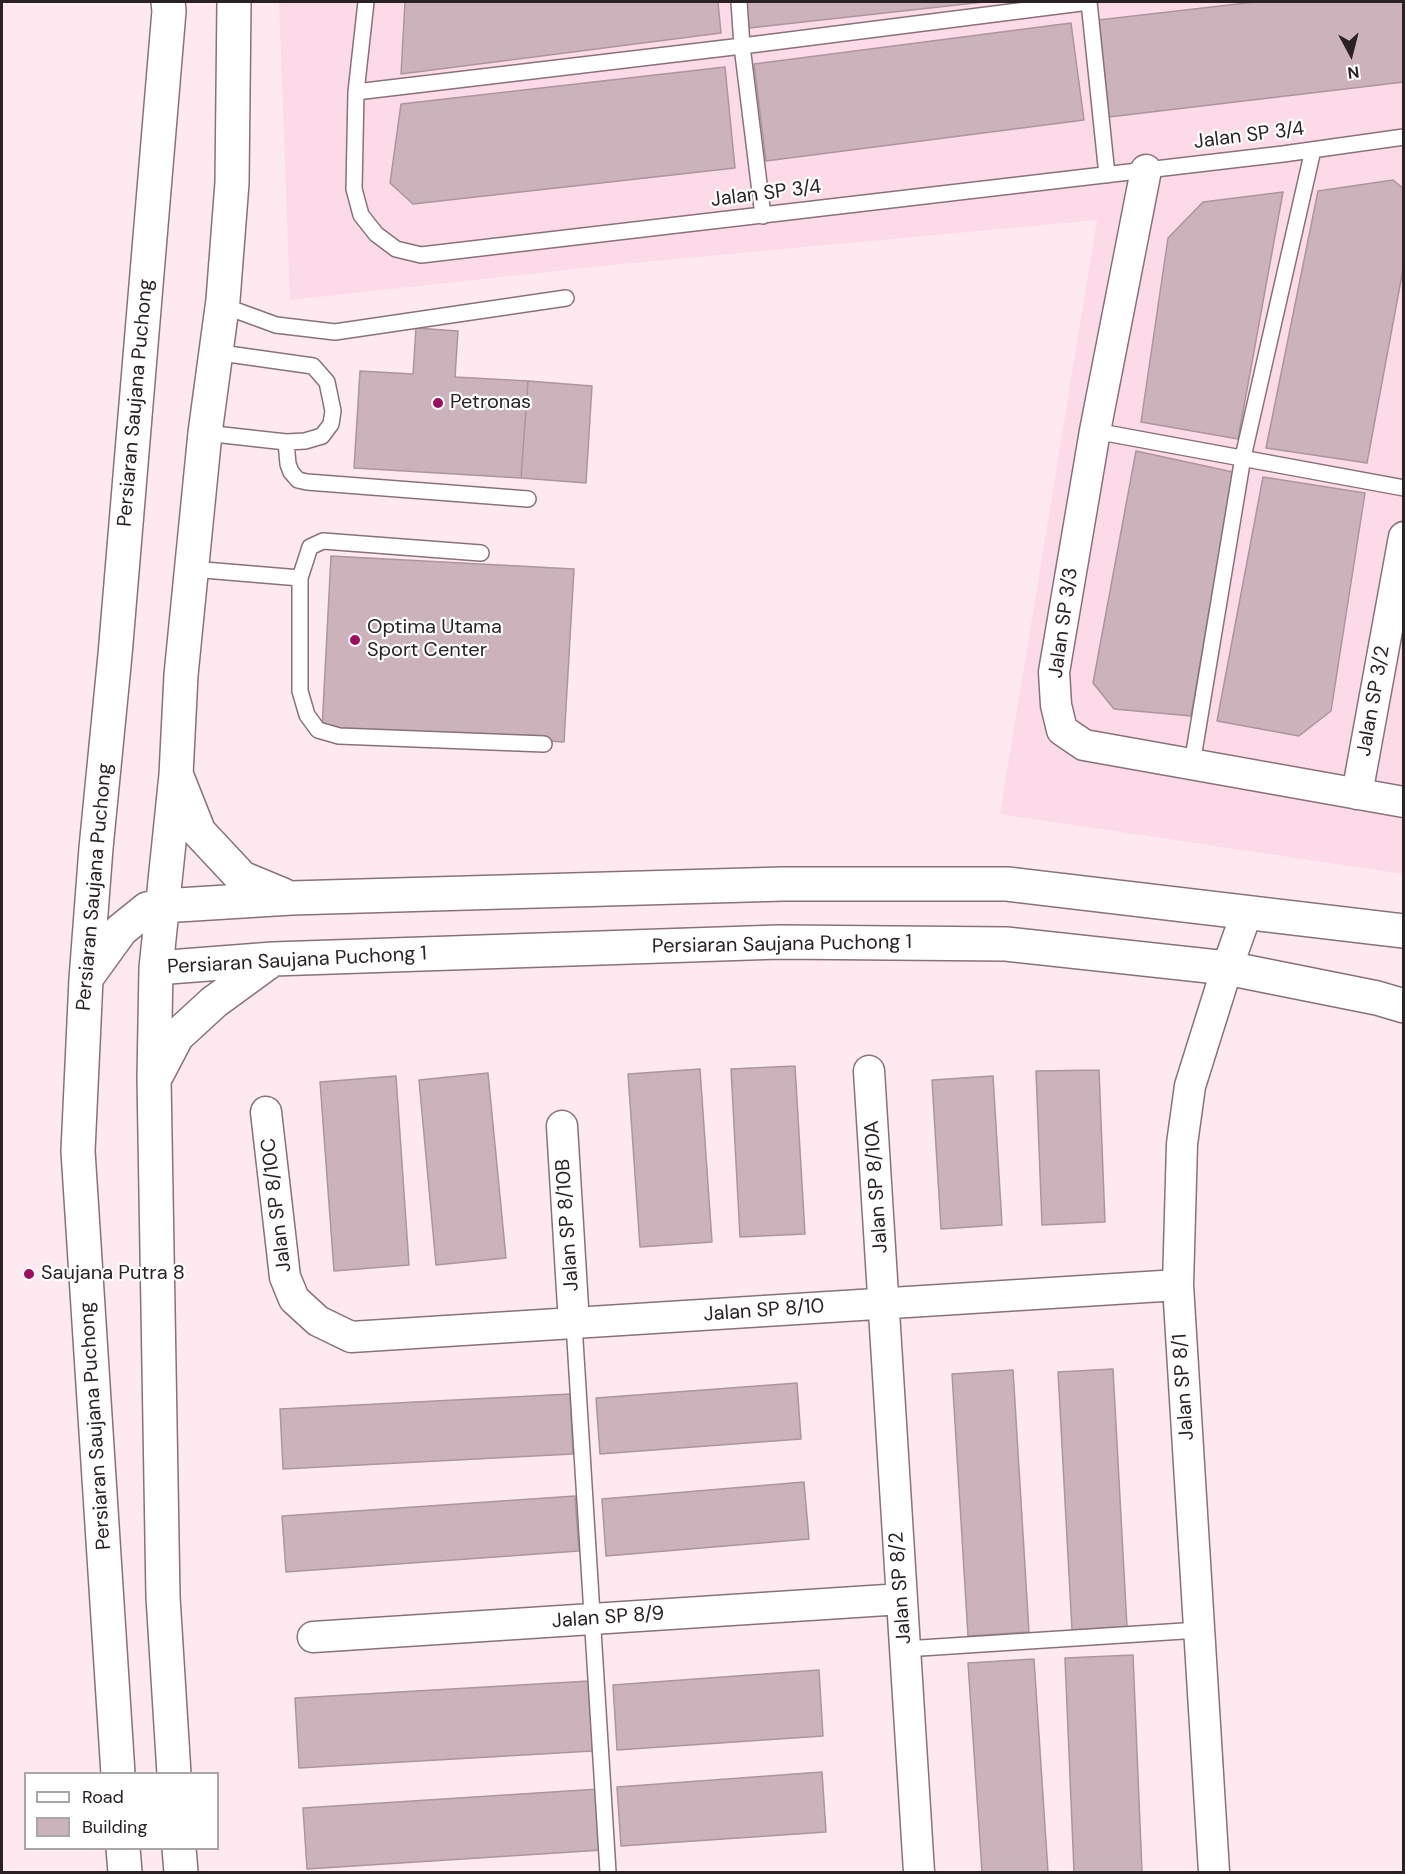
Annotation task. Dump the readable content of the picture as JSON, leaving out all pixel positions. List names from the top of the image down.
{
  "streets": {
    "street": [
      "Persiaran Saujana Puchong",
      "Jalan SP 3/3",
      "Jalan SP 3/2",
      "Persiaran Saujana Puchong 1",
      "Jalan SP 8/10A",
      "Jalan SP 8/10C",
      "Jalan SP 8/10B",
      "Jalan SP 8/10",
      "Jalan SP 8/1",
      "Jalan SP 8/2",
      "Jalan SP 8/9"
    ],
    "lane": ["Jalan SP 3/4"]
  },
  "crossings": [
    ["Jalan SP 3/4", "Jalan SP 3/3"],
    ["Jalan SP 3/3", "Jalan SP 3/2"],
    ["Persiaran Saujana Puchong 1", "Jalan SP 8/1"],
    ["Jalan SP 8/10A", "Jalan SP 8/10"],
    ["Jalan SP 8/10A", "Jalan SP 8/2"],
    ["Jalan SP 8/10C", "Jalan SP 8/10"],
    ["Jalan SP 8/10B", "Jalan SP 8/10"],
    ["Jalan SP 8/10", "Jalan SP 8/1"],
    ["Jalan SP 8/10", "Jalan SP 8/2"],
    ["Jalan SP 8/2", "Jalan SP 8/9"]
  ],
  "places": ["Petronas", "Optima Utama Sport Center", "Saujana Putra 8"],
  "legend": ["Road", "Building"],
  "north": "bottom"
}
